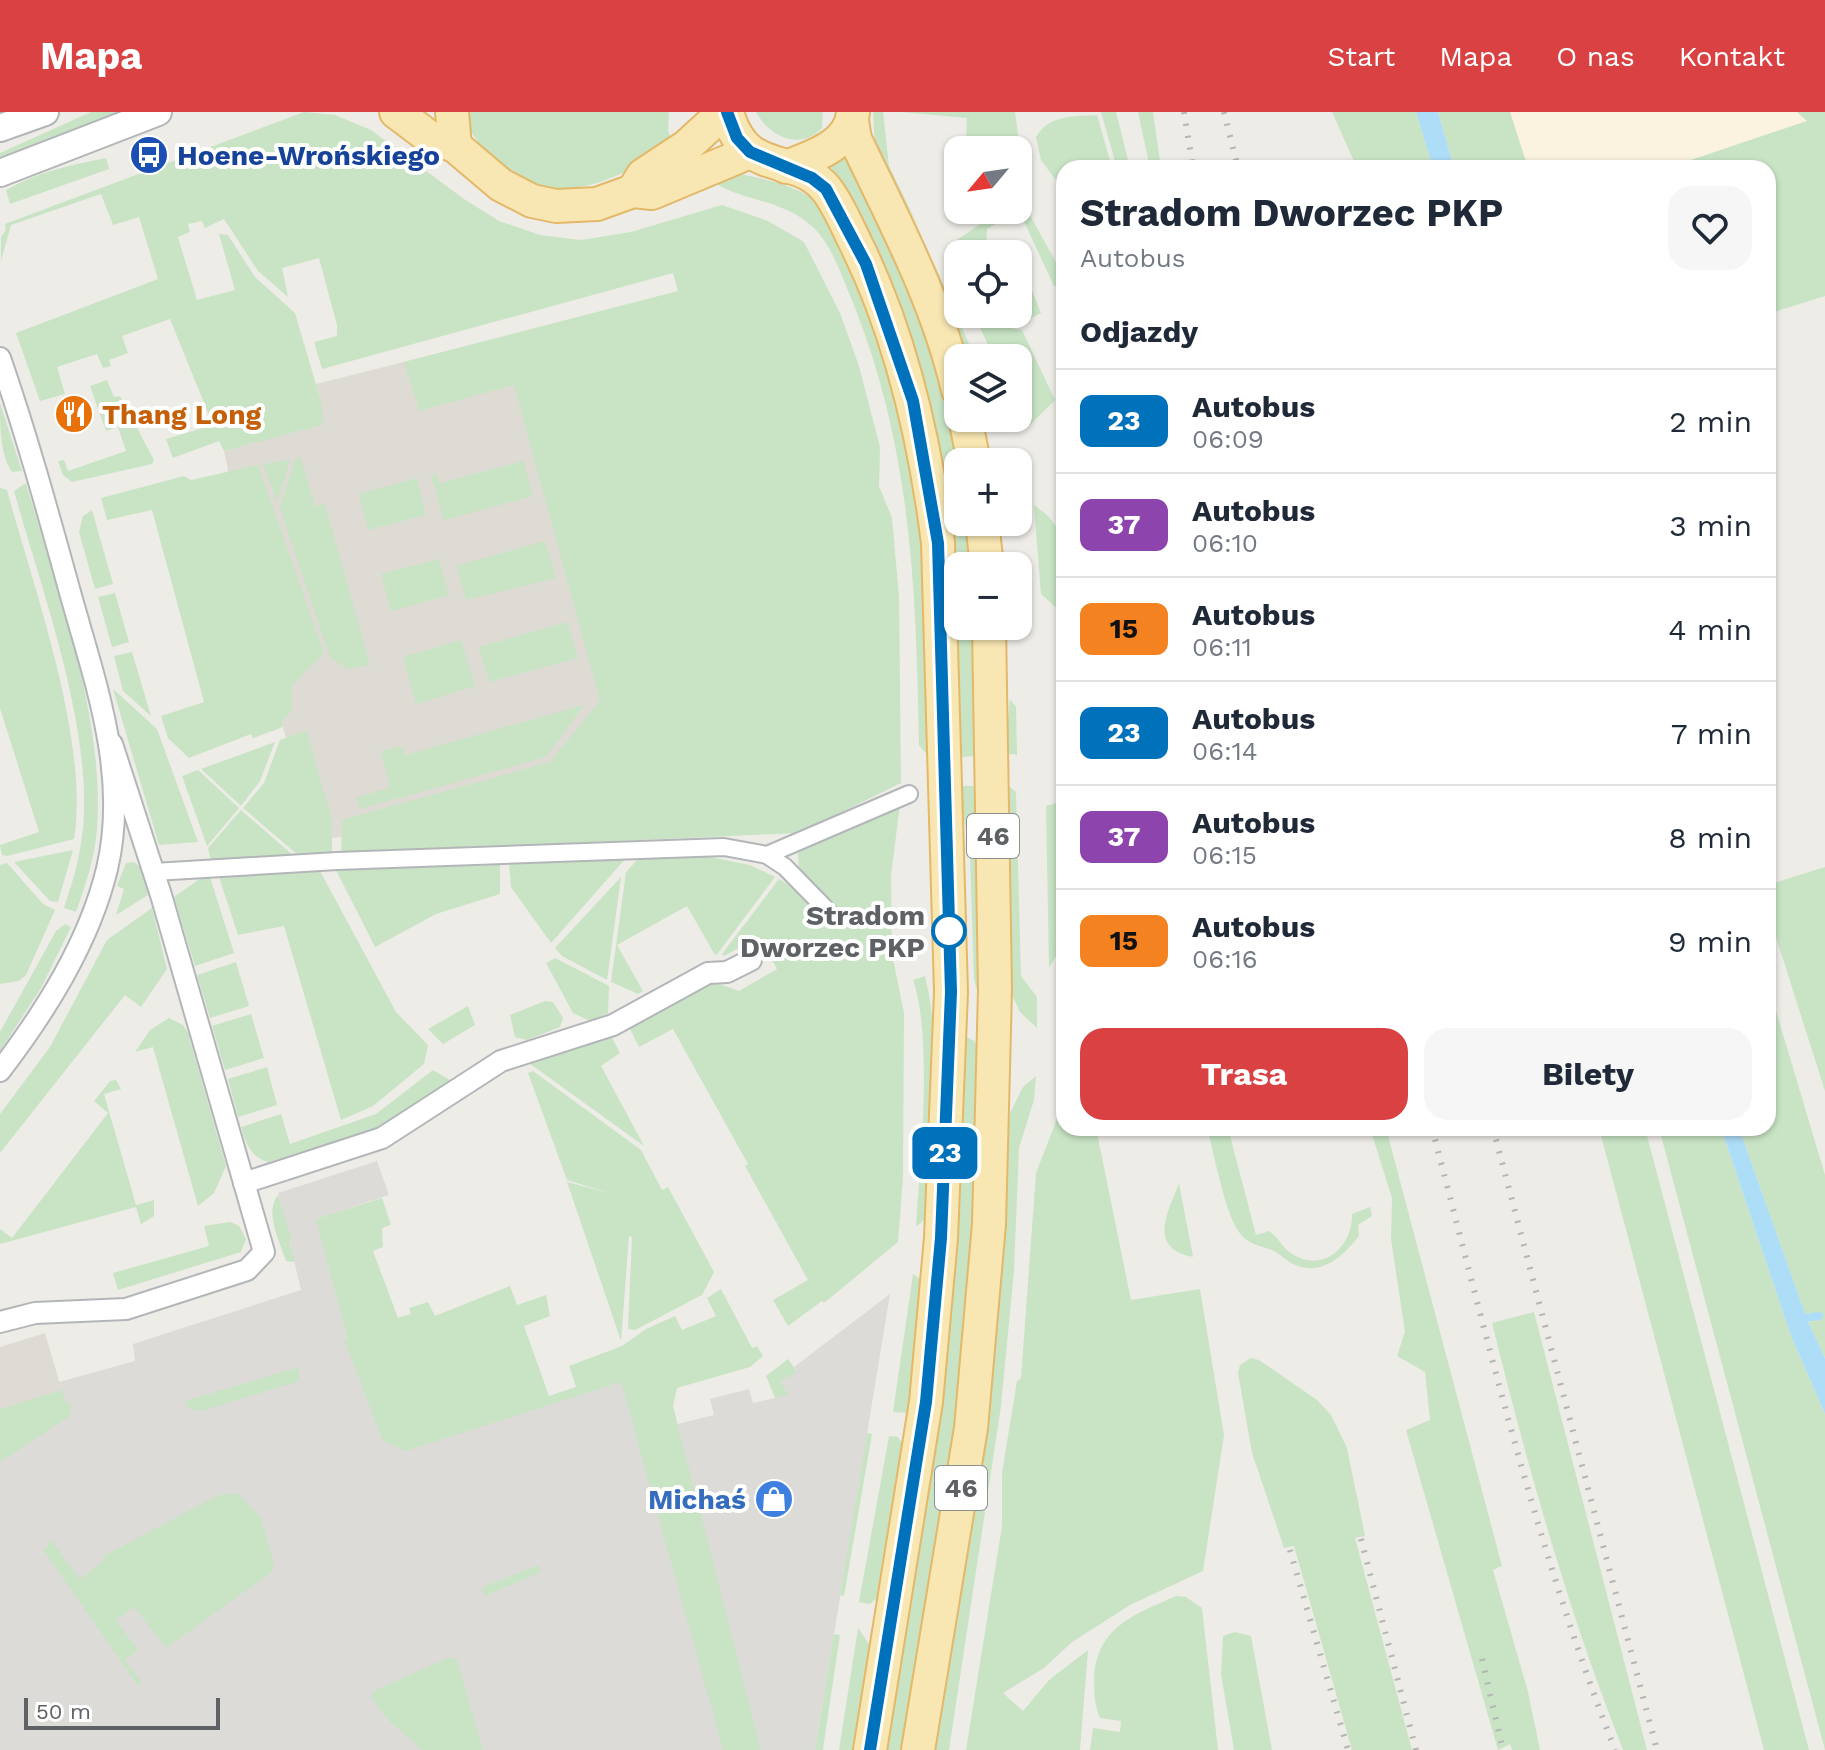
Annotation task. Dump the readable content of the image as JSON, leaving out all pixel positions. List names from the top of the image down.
{
  "streets": {
    "main road": ["46"]
  },
  "places": {
    "bus stop": ["Hoene-Wrońskiego"],
    "restaurant": ["Thang Long"],
    "other": ["Stradom Dworzec PKP"],
    "shop": ["Michaś"]
  },
  "lines": ["bus line 23"],
  "scale_bar": "50 m",
  "north": "bottom left",
  "page": {
    "header": "Mapa",
    "nav": [
      "Start",
      "Mapa",
      "O nas",
      "Kontakt"
    ],
    "on_map": "23",
    "map_buttons": ["+", "−"],
    "heading": [
      ["Stradom Dworzec PKP", "Autobus"],
      "Odjazdy"
    ],
    "list": [
      {
        "mark": "23",
        "name": "Autobus",
        "note": "06:09",
        "value": "2 min"
      },
      {
        "mark": "37",
        "name": "Autobus",
        "note": "06:10",
        "value": "3 min"
      },
      {
        "mark": "15",
        "name": "Autobus",
        "note": "06:11",
        "value": "4 min"
      },
      {
        "mark": "23",
        "name": "Autobus",
        "note": "06:14",
        "value": "7 min"
      },
      {
        "mark": "37",
        "name": "Autobus",
        "note": "06:15",
        "value": "8 min"
      },
      {
        "mark": "15",
        "name": "Autobus",
        "note": "06:16",
        "value": "9 min"
      }
    ],
    "buttons": ["Trasa", "Bilety"],
    "scale": "50 m"
  }
}
